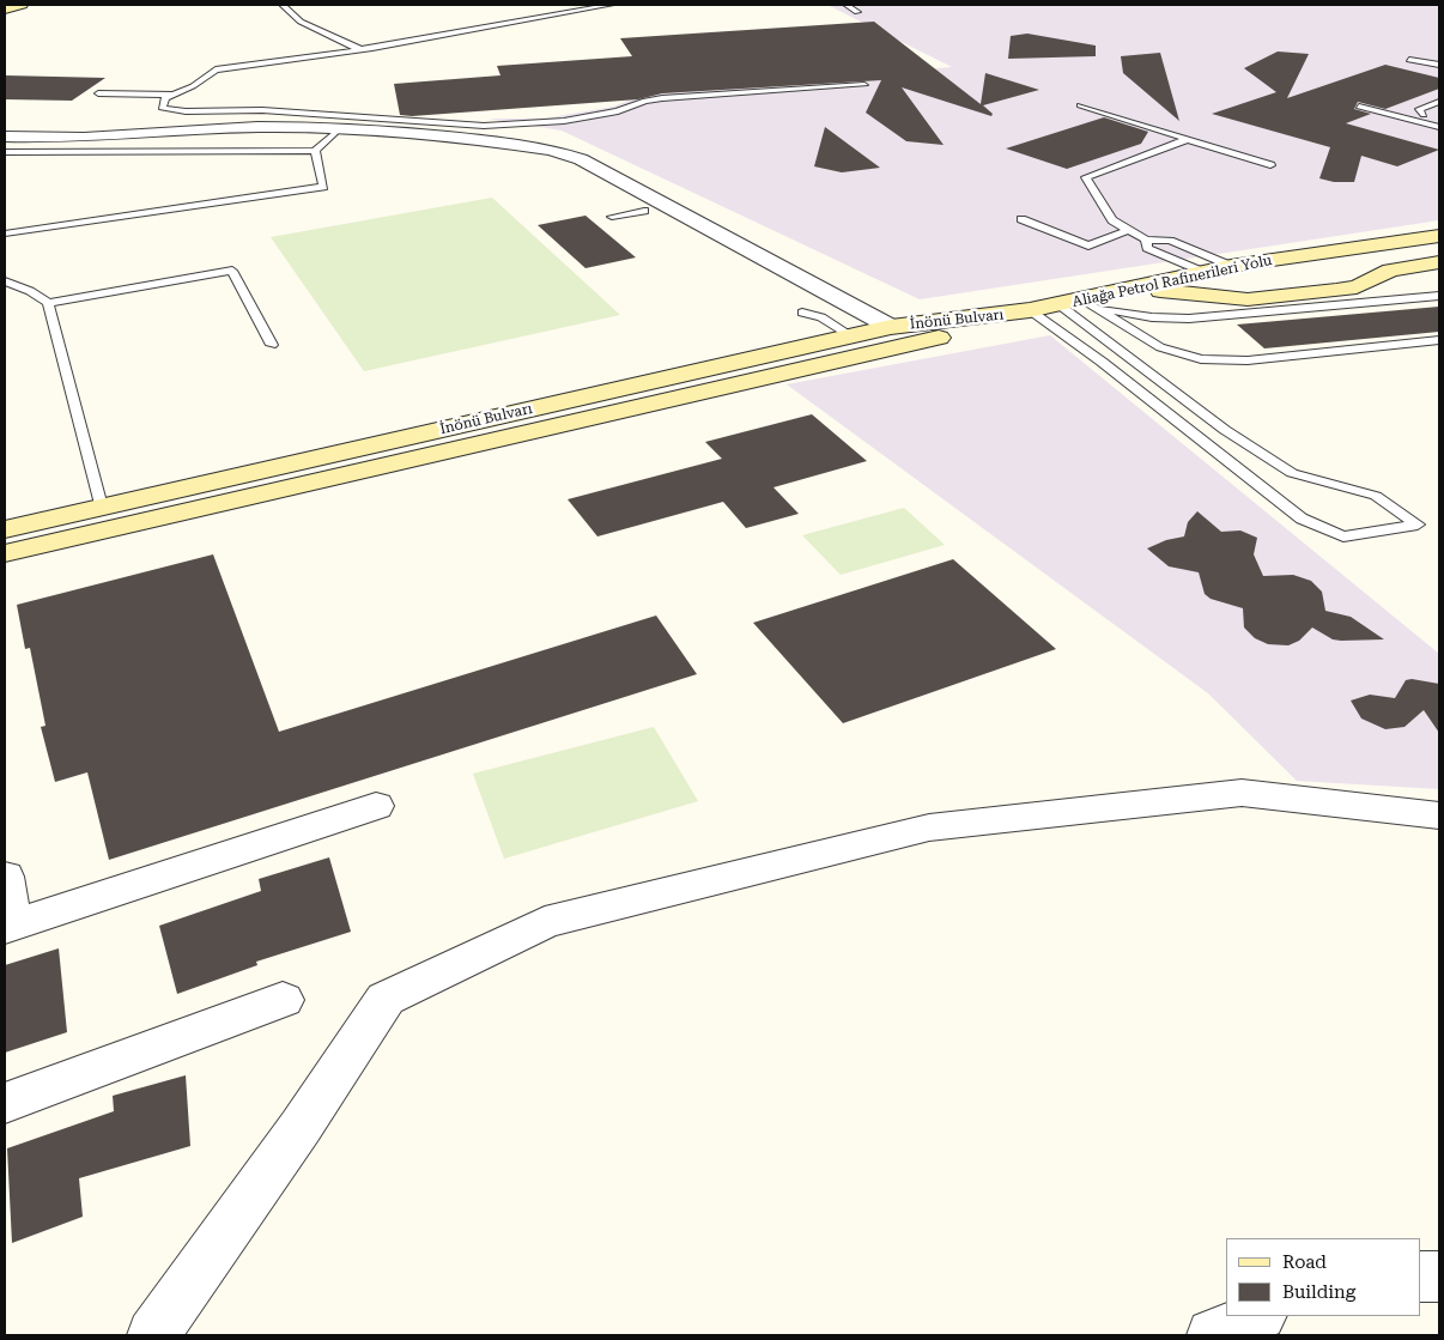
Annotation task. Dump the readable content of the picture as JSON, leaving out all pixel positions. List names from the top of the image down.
{
  "streets": {
    "street": ["Aliağa Petrol Rafinerileri Yolu", "İnönü Bulvarı"]
  },
  "crossings": [
    ["Aliağa Petrol Rafinerileri Yolu", "İnönü Bulvarı"]
  ],
  "legend": ["Road", "Building"]
}
